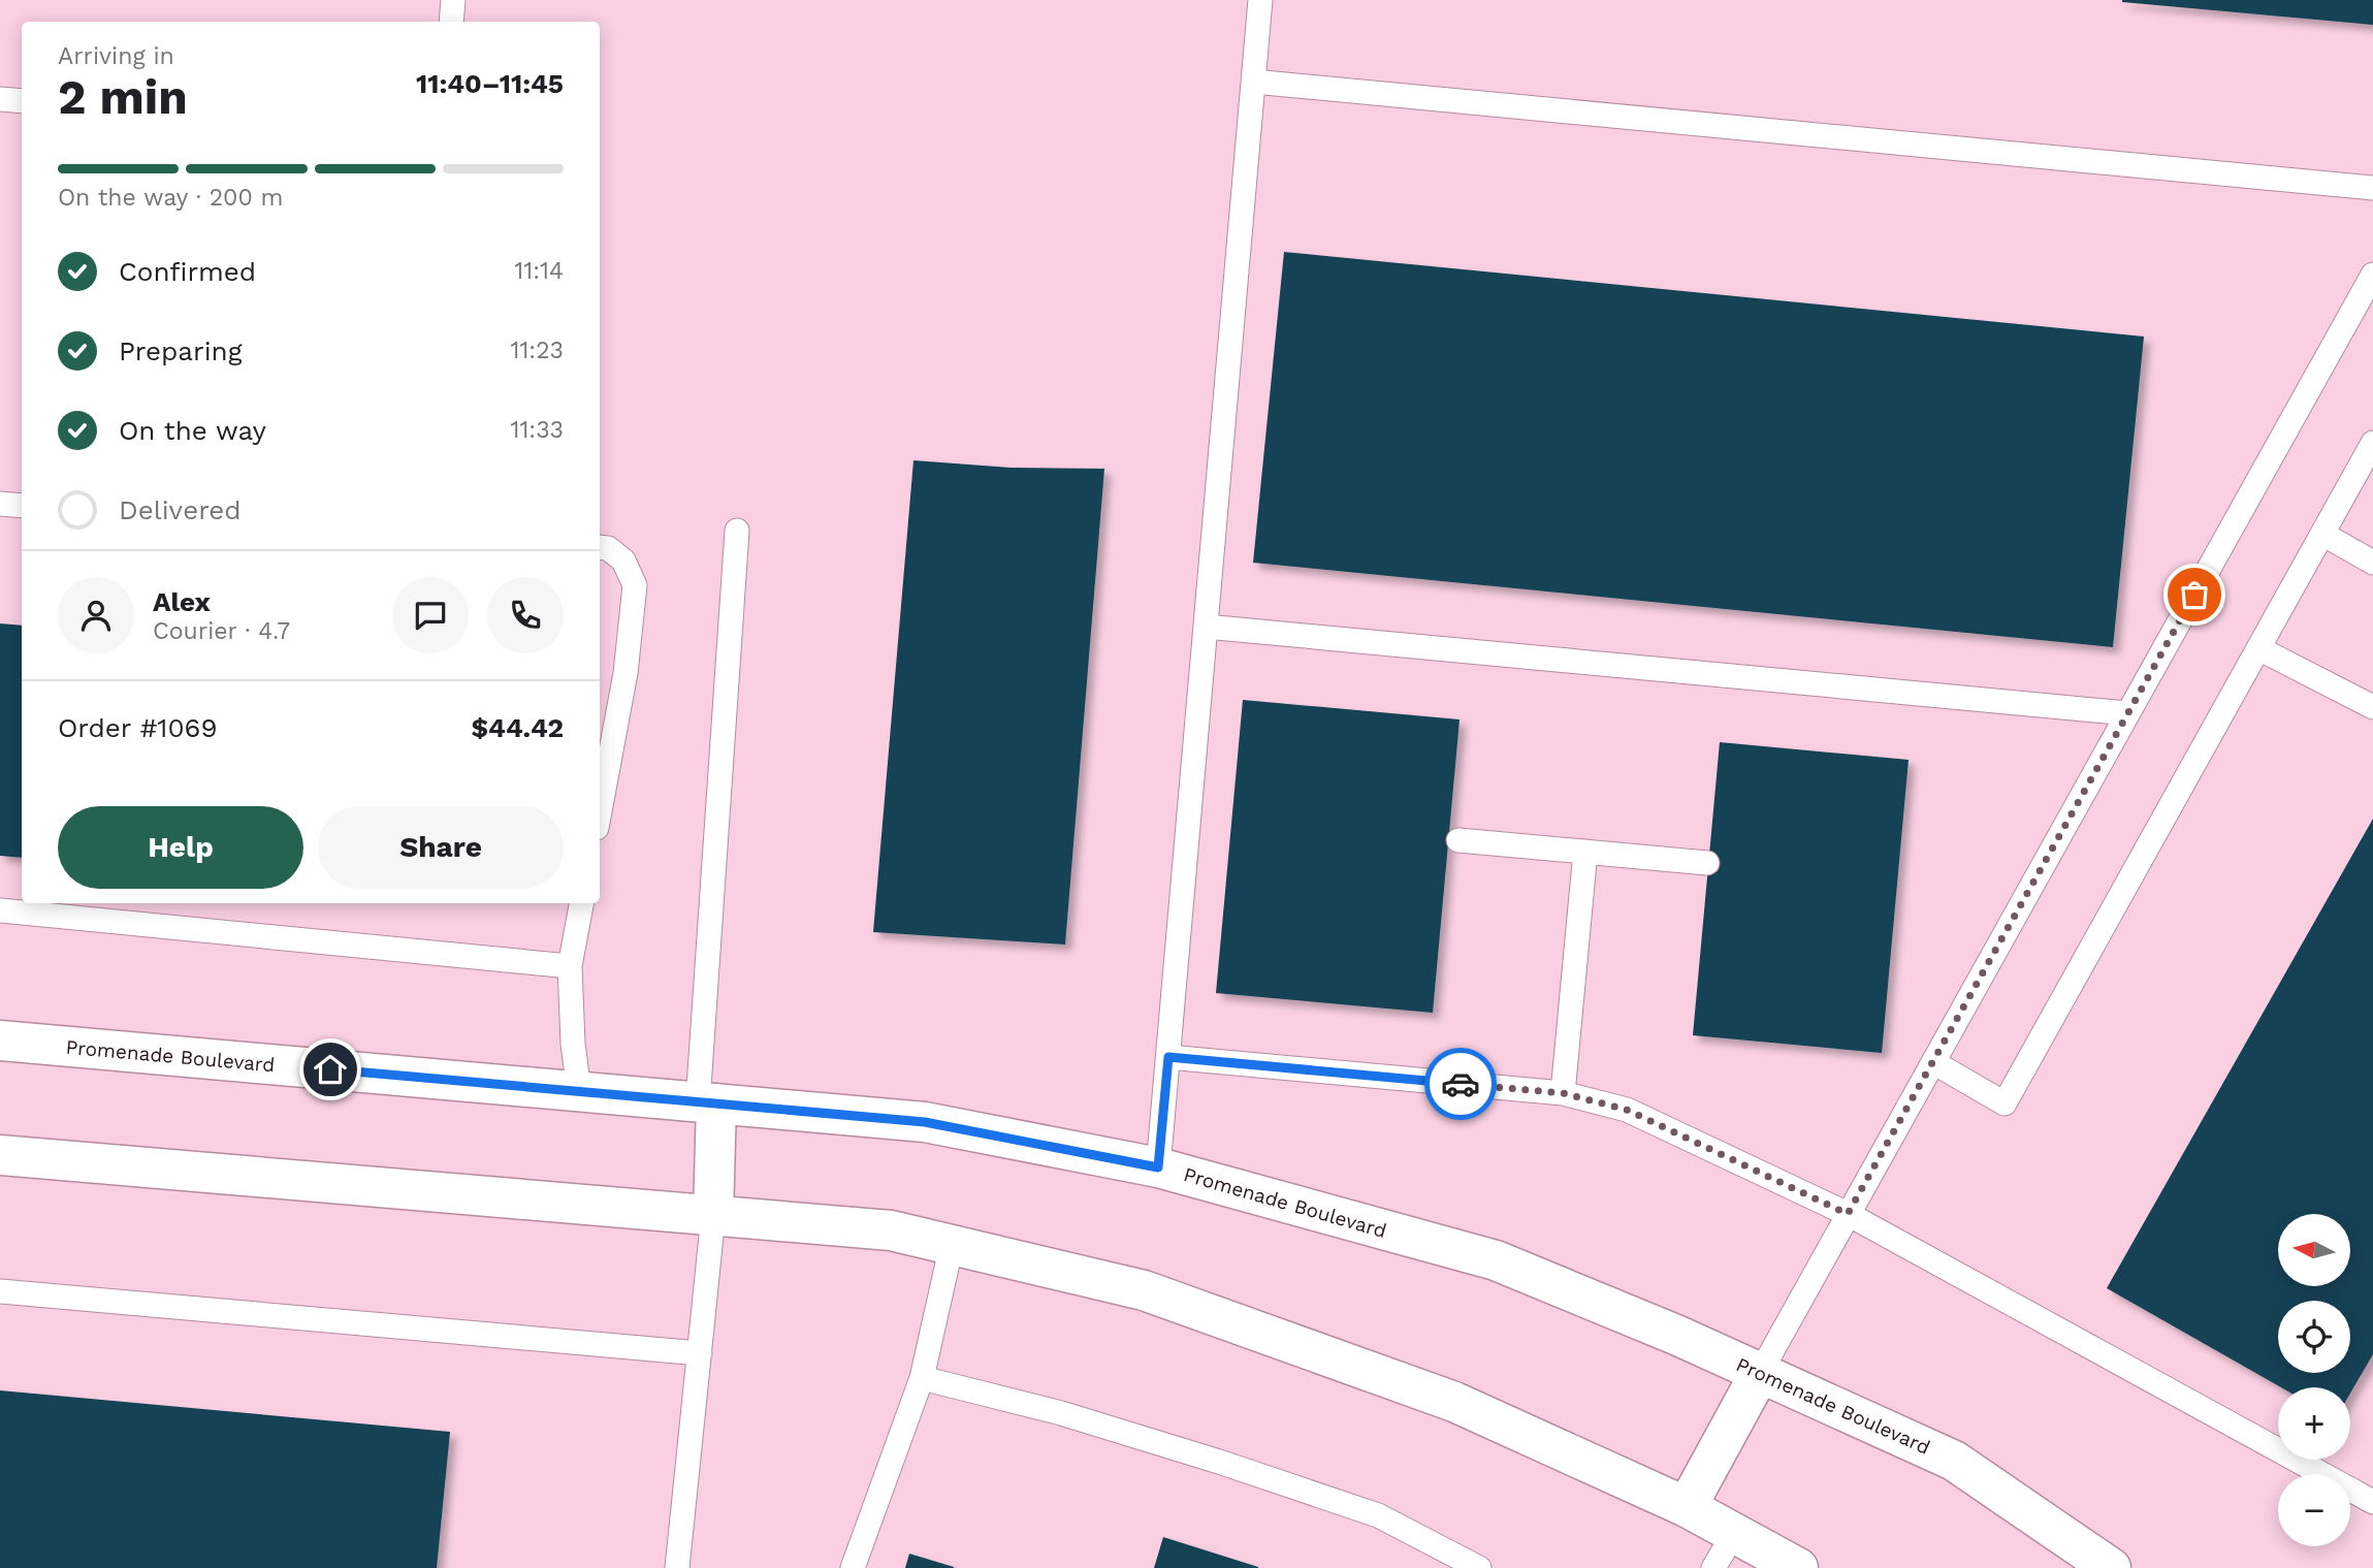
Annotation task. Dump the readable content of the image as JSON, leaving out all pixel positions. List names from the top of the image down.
{
  "streets": {
    "street": ["Promenade Boulevard"]
  },
  "north": "left",
  "page": {
    "heading": ["2 min", "Arriving in", "11:40–11:45"],
    "panel": [
      "Alex",
      "Courier · 4.7",
      "Order #1069",
      "$44.42"
    ],
    "bar": "On the way · 200 m",
    "list": [
      ["Confirmed", "11:14"],
      ["Preparing", "11:23"],
      ["On the way", "11:33"],
      "Delivered"
    ],
    "buttons": ["Help", "Share"],
    "map_buttons": ["+", "−"]
  }
}
